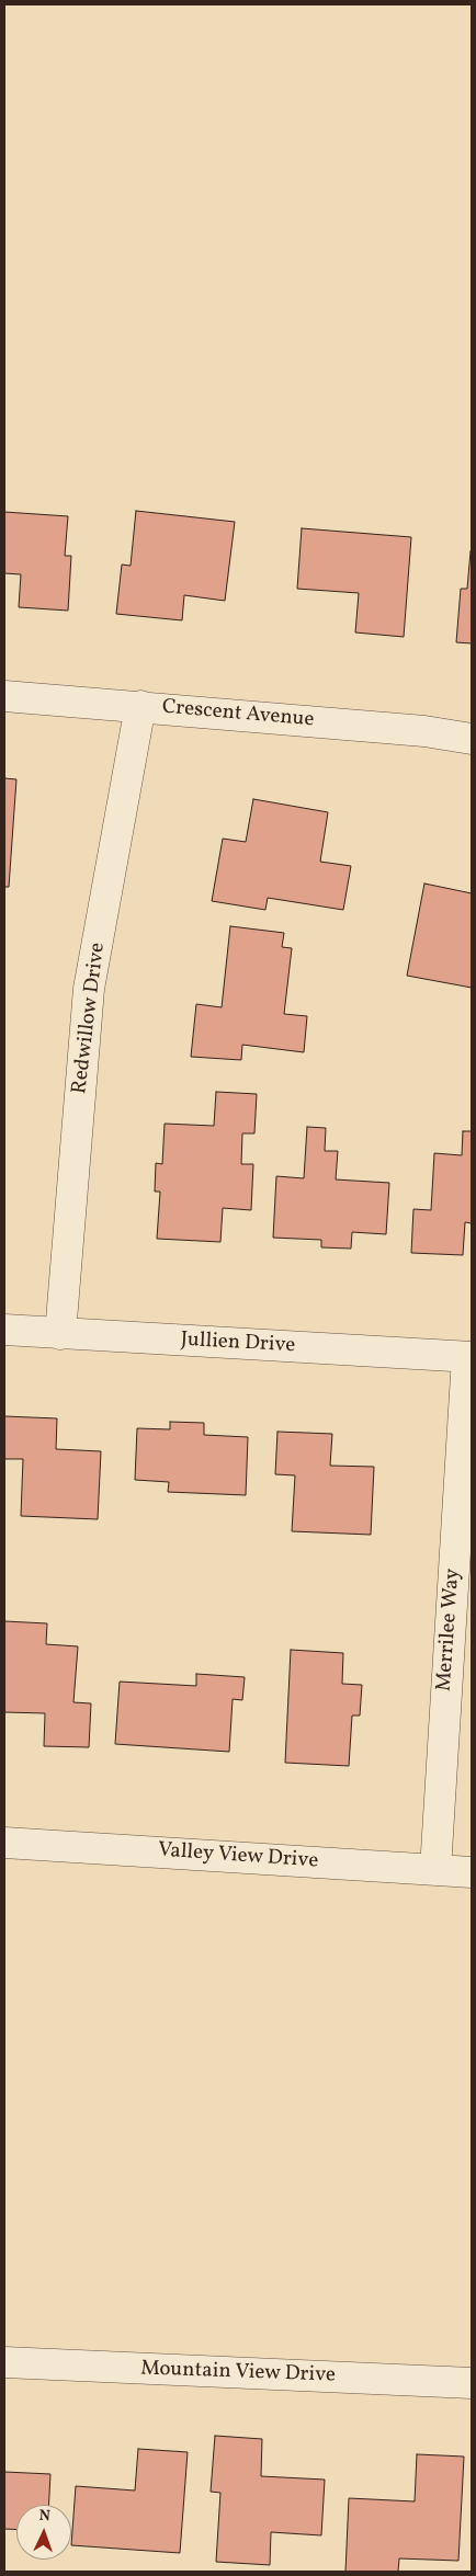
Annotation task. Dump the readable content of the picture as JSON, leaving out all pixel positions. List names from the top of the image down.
{
  "streets": {
    "street": [
      "Crescent Avenue",
      "Redwillow Drive",
      "Jullien Drive",
      "Merrilee Way",
      "Valley View Drive",
      "Mountain View Drive"
    ]
  },
  "crossings": [
    ["Crescent Avenue", "Redwillow Drive"],
    ["Redwillow Drive", "Jullien Drive"],
    ["Jullien Drive", "Merrilee Way"],
    ["Merrilee Way", "Valley View Drive"]
  ],
  "north": "top"
}
